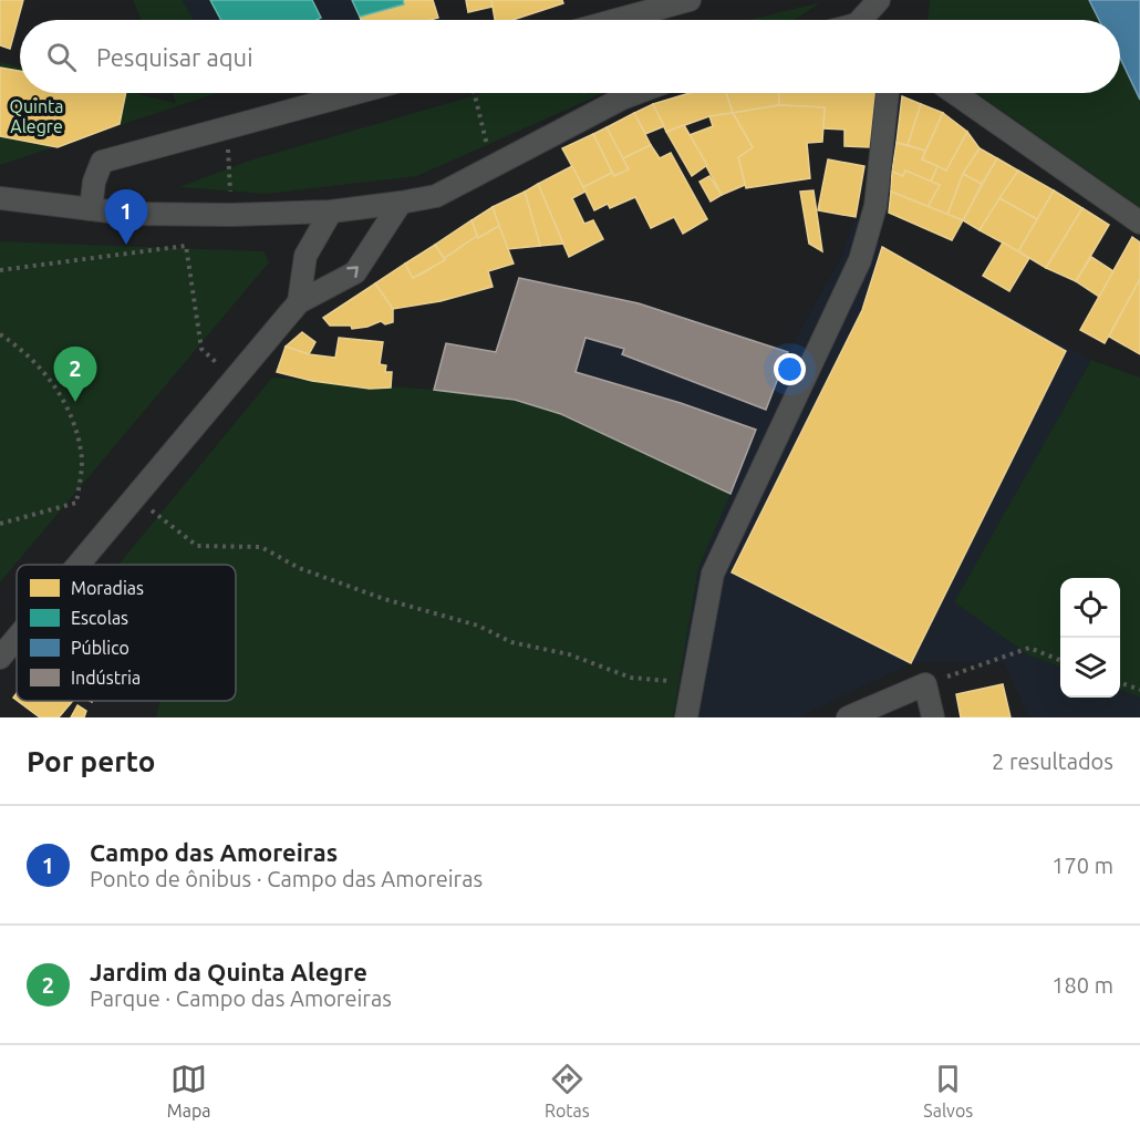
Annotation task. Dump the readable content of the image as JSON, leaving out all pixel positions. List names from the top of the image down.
{
  "parks": ["Quinta Alegre"],
  "legend": [
    "Moradias",
    "Escolas",
    "Público",
    "Indústria"
  ],
  "page": {
    "search": "Pesquisar aqui",
    "pins": ["1", "2"],
    "heading": ["Por perto", "2 resultados"],
    "list": [
      {
        "mark": "1",
        "name": "Campo das Amoreiras",
        "note": "Ponto de ônibus · Campo das Amoreiras",
        "value": "170 m"
      },
      {
        "mark": "2",
        "name": "Jardim da Quinta Alegre",
        "note": "Parque · Campo das Amoreiras",
        "value": "180 m"
      }
    ],
    "nav": ["Mapa", "Rotas", "Salvos"]
  }
}
